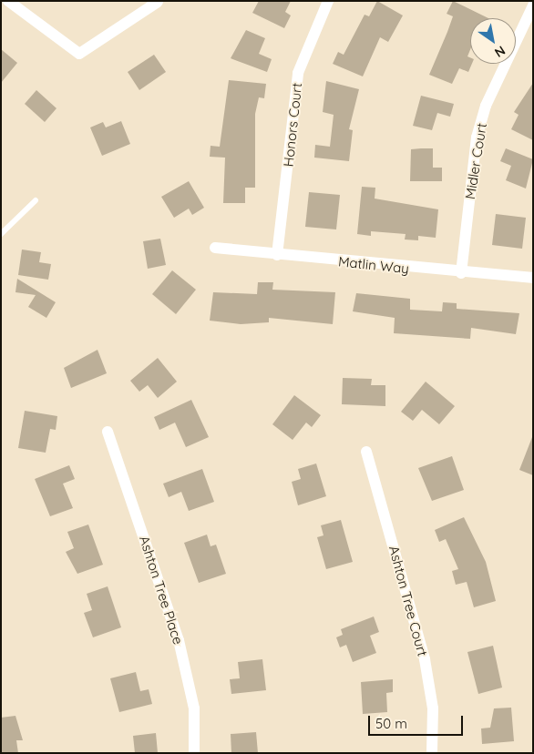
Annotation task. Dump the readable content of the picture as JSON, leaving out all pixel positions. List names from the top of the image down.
{
  "streets": {
    "street": [
      "Honors Court",
      "Midler Court",
      "Matlin Way",
      "Ashton Tree Place",
      "Ashton Tree Court"
    ]
  },
  "crossings": [
    ["Honors Court", "Matlin Way"],
    ["Midler Court", "Matlin Way"]
  ],
  "scale_bar": "50 m",
  "north": "bottom right"
}
